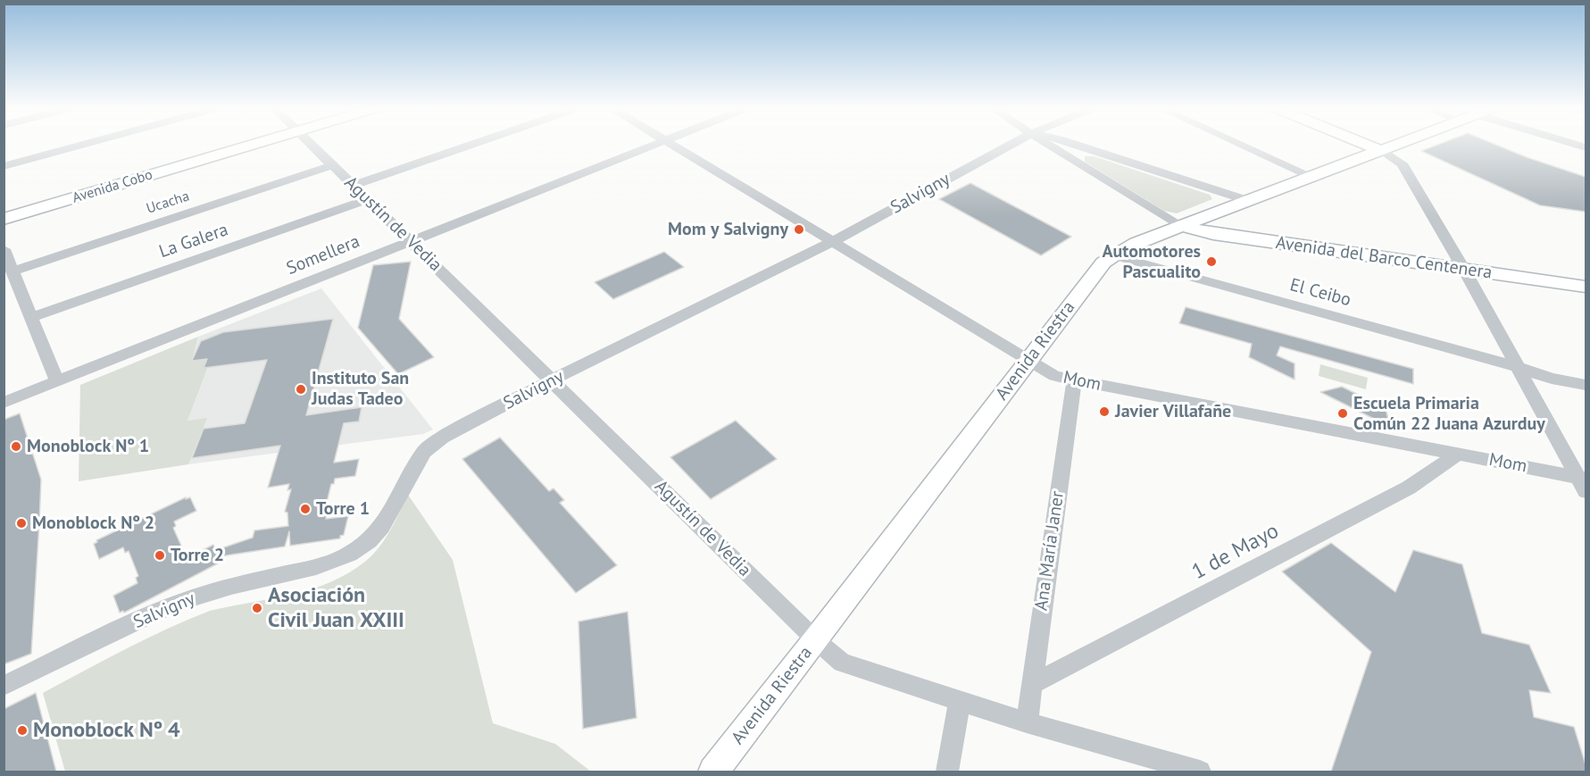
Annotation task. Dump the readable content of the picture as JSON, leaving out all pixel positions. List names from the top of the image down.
{
  "streets": {
    "main road": ["Avenida Cobo", "Avenida del Barco Centenera", "Avenida Riestra"],
    "street": [
      "Salvigny",
      "Ucacha",
      "Agustín de Vedia",
      "La Galera",
      "Somellera",
      "El Ceibo",
      "Mom",
      "Ana María Janer",
      "1 de Mayo"
    ]
  },
  "crossings": [
    ["Salvigny", "Agustín de Vedia"],
    ["Salvigny", "Mom"],
    ["Ucacha", "Agustín de Vedia"],
    ["Agustín de Vedia", "La Galera"],
    ["Agustín de Vedia", "Somellera"],
    ["Agustín de Vedia", "Avenida Riestra"],
    ["Agustín de Vedia", "Ana María Janer"],
    ["Avenida del Barco Centenera", "Avenida Riestra"],
    ["El Ceibo", "Avenida Riestra"],
    ["Avenida Riestra", "Mom"],
    ["Mom", "Ana María Janer"],
    ["Mom", "1 de Mayo"],
    ["Ana María Janer", "1 de Mayo"]
  ],
  "places": [
    "Mom y Salvigny",
    "Automotores Pascualito",
    "Instituto San Judas Tadeo",
    "Javier Villafañe",
    "Escuela Primaria Común 22 Juana Azurduy",
    "Monoblock Nº 1",
    "Torre 1",
    "Monoblock Nº 2",
    "Torre 2",
    "Asociación Civil Juan XXIII",
    "Monoblock Nº 4"
  ]
}
